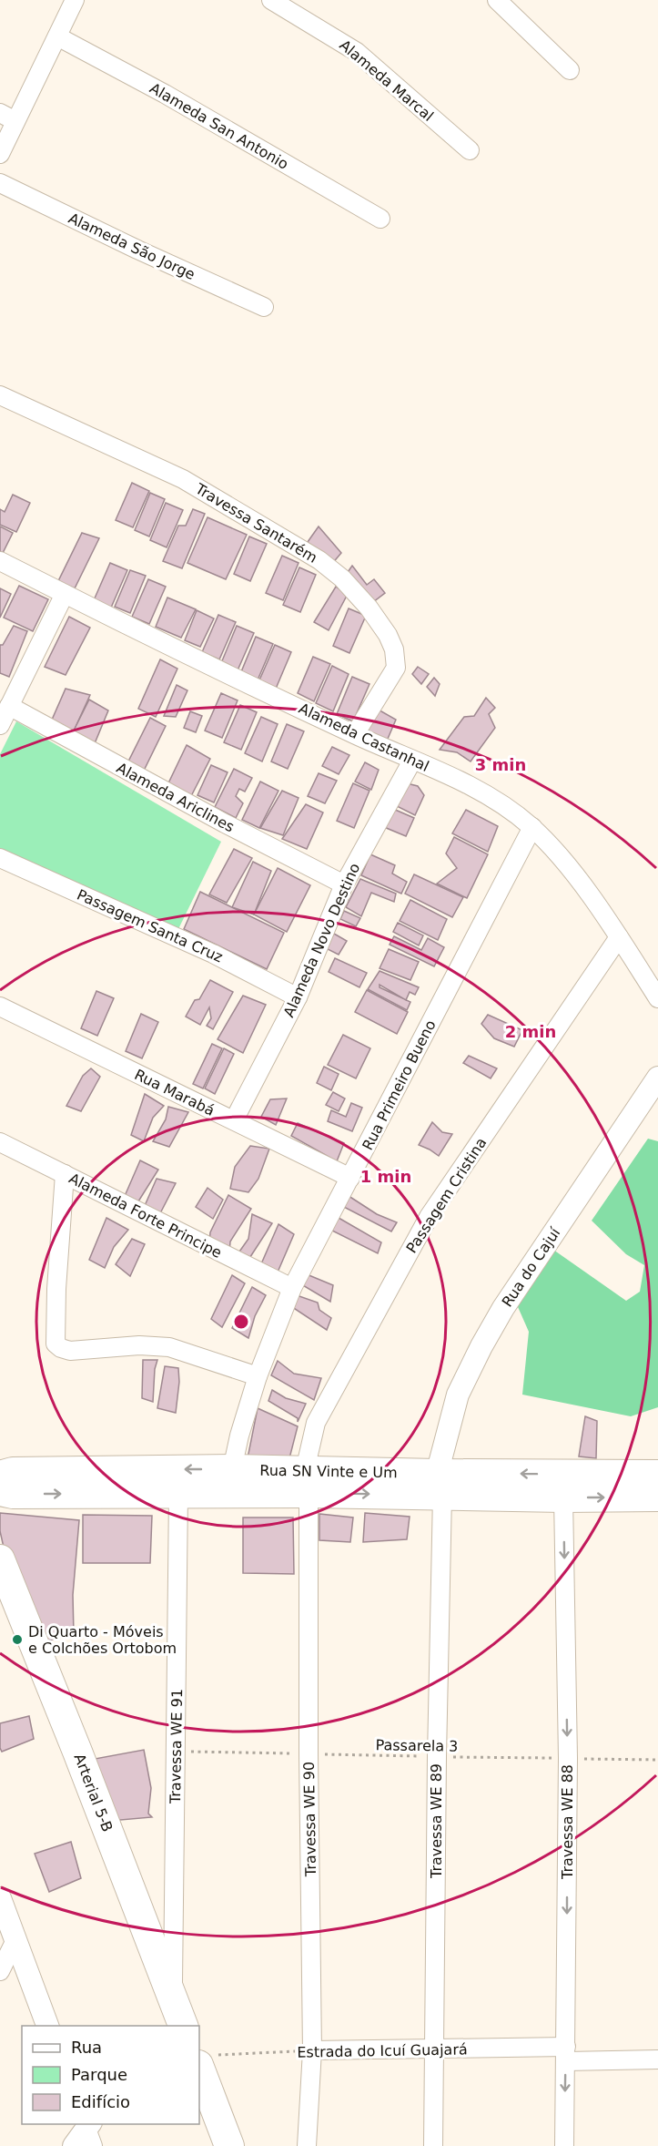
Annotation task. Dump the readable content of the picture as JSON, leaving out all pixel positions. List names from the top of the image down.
{
  "streets": {
    "main road": ["Rua SN Vinte e Um", "Arterial 5-B"],
    "street": [
      "Alameda Marcal",
      "Alameda San Antonio",
      "Alameda São Jorge",
      "Travessa Santarém",
      "Alameda Castanhal",
      "Alameda Ariclines",
      "Passagem Santa Cruz",
      "Alameda Novo Destino",
      "Rua Primeiro Bueno",
      "Rua Marabá",
      "Passagem Cristina",
      "Alameda Forte Principe",
      "Rua do Cajuí",
      "Travessa WE 91",
      "Travessa WE 90",
      "Travessa WE 89",
      "Travessa WE 88",
      "Estrada do Icuí Guajará"
    ],
    "path": ["Passarela 3"]
  },
  "crossings": [
    ["Travessa Santarém", "Alameda Castanhal"],
    ["Alameda Castanhal", "Alameda Novo Destino"],
    ["Alameda Castanhal", "Rua Primeiro Bueno"],
    ["Alameda Castanhal", "Passagem Cristina"],
    ["Alameda Ariclines", "Alameda Novo Destino"],
    ["Passagem Santa Cruz", "Alameda Novo Destino"],
    ["Alameda Novo Destino", "Rua Marabá"],
    ["Rua Primeiro Bueno", "Rua Marabá"],
    ["Rua Primeiro Bueno", "Alameda Forte Principe"],
    ["Rua Primeiro Bueno", "Rua SN Vinte e Um"],
    ["Passagem Cristina", "Rua SN Vinte e Um"],
    ["Passagem Cristina", "Travessa WE 90"],
    ["Rua do Cajuí", "Rua SN Vinte e Um"],
    ["Rua do Cajuí", "Travessa WE 89"],
    ["Rua SN Vinte e Um", "Travessa WE 91"],
    ["Rua SN Vinte e Um", "Travessa WE 90"],
    ["Rua SN Vinte e Um", "Travessa WE 89"],
    ["Rua SN Vinte e Um", "Travessa WE 88"],
    ["Passarela 3", "Travessa WE 91"],
    ["Passarela 3", "Travessa WE 90"],
    ["Passarela 3", "Travessa WE 89"],
    ["Passarela 3", "Travessa WE 88"],
    ["Travessa WE 91", "Arterial 5-B"],
    ["Travessa WE 90", "Estrada do Icuí Guajará"],
    ["Travessa WE 89", "Estrada do Icuí Guajará"],
    ["Travessa WE 88", "Estrada do Icuí Guajará"]
  ],
  "one_way": ["Travessa WE 88"],
  "places": ["Di Quarto - Móveis e Colchões Ortobom"],
  "legend": ["Rua", "Parque", "Edifício"],
  "rings": ["3 min", "2 min", "1 min"]
}
